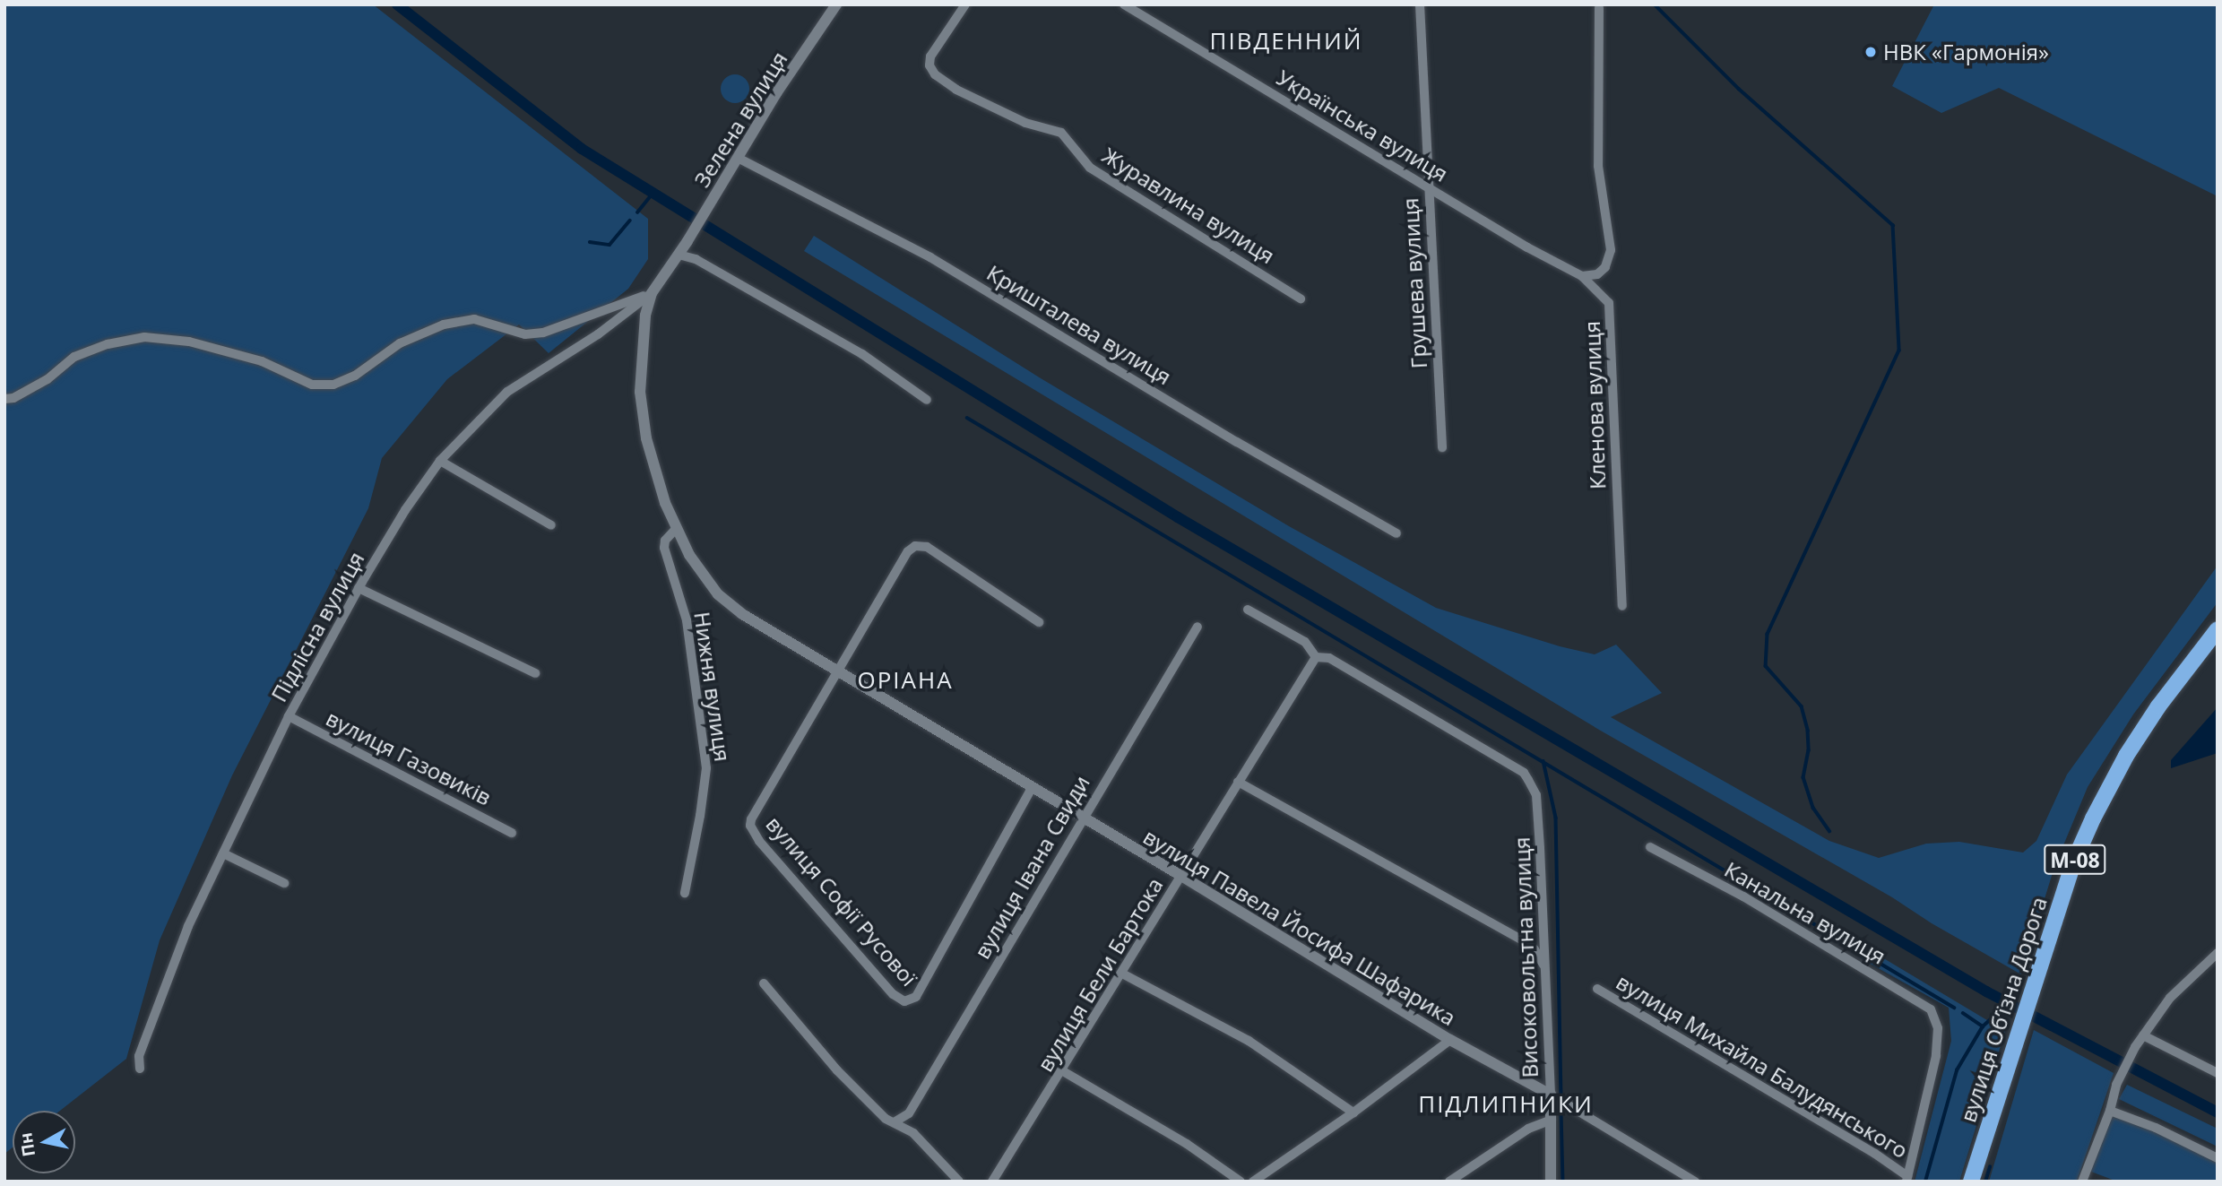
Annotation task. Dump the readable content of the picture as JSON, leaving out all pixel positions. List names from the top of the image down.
{
  "streets": {
    "highway": ["М-08", "вулиця Обʼїзна Дорога"],
    "street": [
      "Зелена вулиця",
      "Українська вулиця",
      "Журавлина вулиця",
      "Грушева вулиця",
      "Кришталева вулиця",
      "Кленова вулиця",
      "Підлісна вулиця",
      "Нижня вулиця",
      "вулиця Газовиків",
      "вулиця Івана Свиди",
      "вулиця Софії Русової",
      "Канальна вулиця",
      "вулиця Павела Йосифа Шафарика",
      "Високовольтна вулиця",
      "вулиця Бели Бартока",
      "вулиця Михайла Балудянського"
    ]
  },
  "crossings": [
    ["Зелена вулиця", "Кришталева вулиця"],
    ["Зелена вулиця", "Підлісна вулиця"],
    ["Зелена вулиця", "вулиця Павела Йосифа Шафарика"],
    ["Українська вулиця", "Грушева вулиця"],
    ["Українська вулиця", "Кленова вулиця"],
    ["Підлісна вулиця", "вулиця Газовиків"],
    ["Підлісна вулиця", "вулиця Павела Йосифа Шафарика"],
    ["Нижня вулиця", "вулиця Павела Йосифа Шафарика"],
    ["вулиця Івана Свиди", "вулиця Павела Йосифа Шафарика"],
    ["вулиця Софії Русової", "вулиця Павела Йосифа Шафарика"],
    ["Канальна вулиця", "вулиця Михайла Балудянського"],
    ["вулиця Павела Йосифа Шафарика", "Високовольтна вулиця"],
    ["вулиця Павела Йосифа Шафарика", "вулиця Бели Бартока"],
    ["Високовольтна вулиця", "вулиця Бели Бартока"]
  ],
  "districts": ["ПІВДЕННИЙ", "ОРІАНА", "ПІДЛИПНИКИ"],
  "places": ["НВК «Гармонія»"],
  "north": "left"
}
